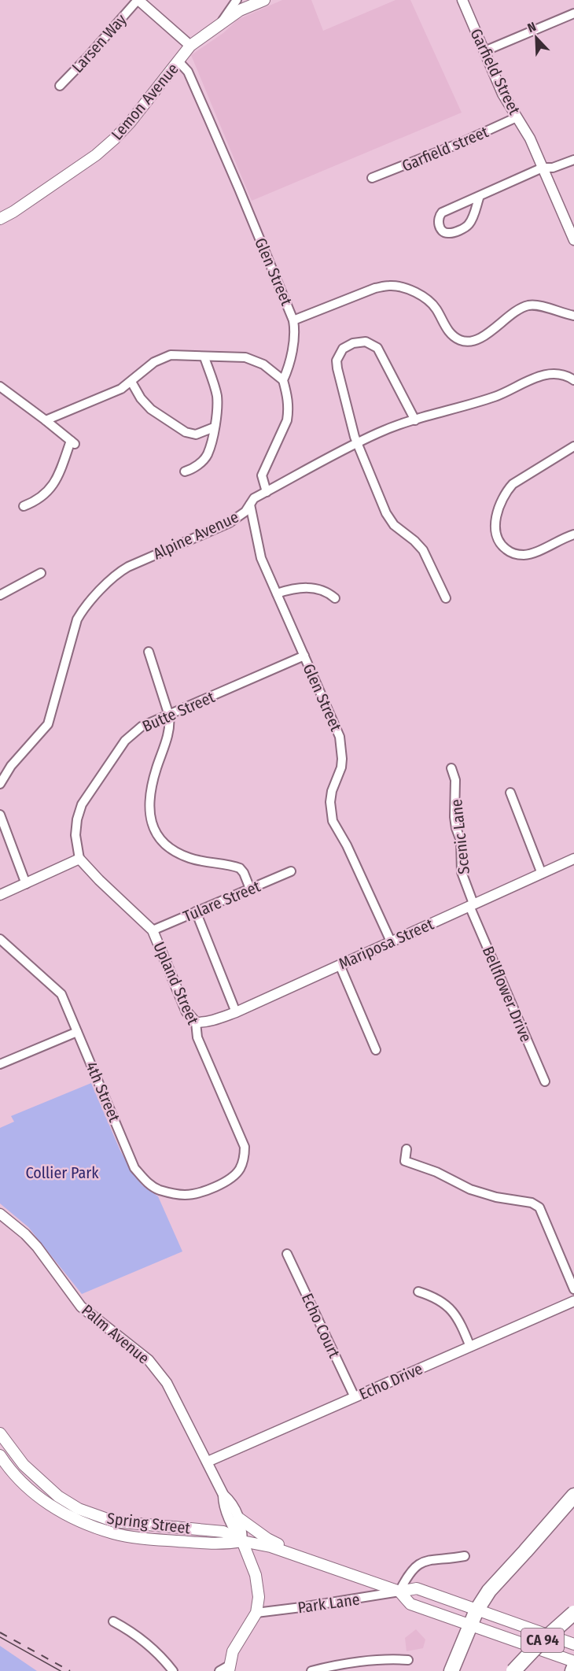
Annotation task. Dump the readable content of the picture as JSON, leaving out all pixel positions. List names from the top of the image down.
{
  "streets": {
    "highway": ["CA 94"],
    "main road": ["Lemon Avenue", "Spring Street"],
    "street": [
      "Larsen Way",
      "Garfield Street",
      "Garfield street",
      "Glen Street",
      "Alpine Avenue",
      "Butte Street",
      "Scenic Lane",
      "Tulare Street",
      "Mariposa Street",
      "Upland Street",
      "Bellflower Drive",
      "4th Street",
      "Echo Court",
      "Palm Avenue",
      "Echo Drive",
      "Park Lane"
    ]
  },
  "crossings": [
    ["Garfield Street", "Garfield street"],
    ["Lemon Avenue", "Glen Street"],
    ["Glen Street", "Alpine Avenue"],
    ["Glen Street", "Butte Street"],
    ["Glen Street", "Mariposa Street"],
    ["Butte Street", "Upland Street"],
    ["Scenic Lane", "Mariposa Street"],
    ["Scenic Lane", "Bellflower Drive"],
    ["Tulare Street", "Upland Street"],
    ["Mariposa Street", "Upland Street"],
    ["Mariposa Street", "Bellflower Drive"],
    ["Upland Street", "4th Street"],
    ["Echo Court", "Echo Drive"],
    ["Palm Avenue", "Echo Drive"],
    ["Palm Avenue", "Spring Street"],
    ["Spring Street", "Park Lane"]
  ],
  "parks": ["Collier Park"],
  "north": "top left"
}
